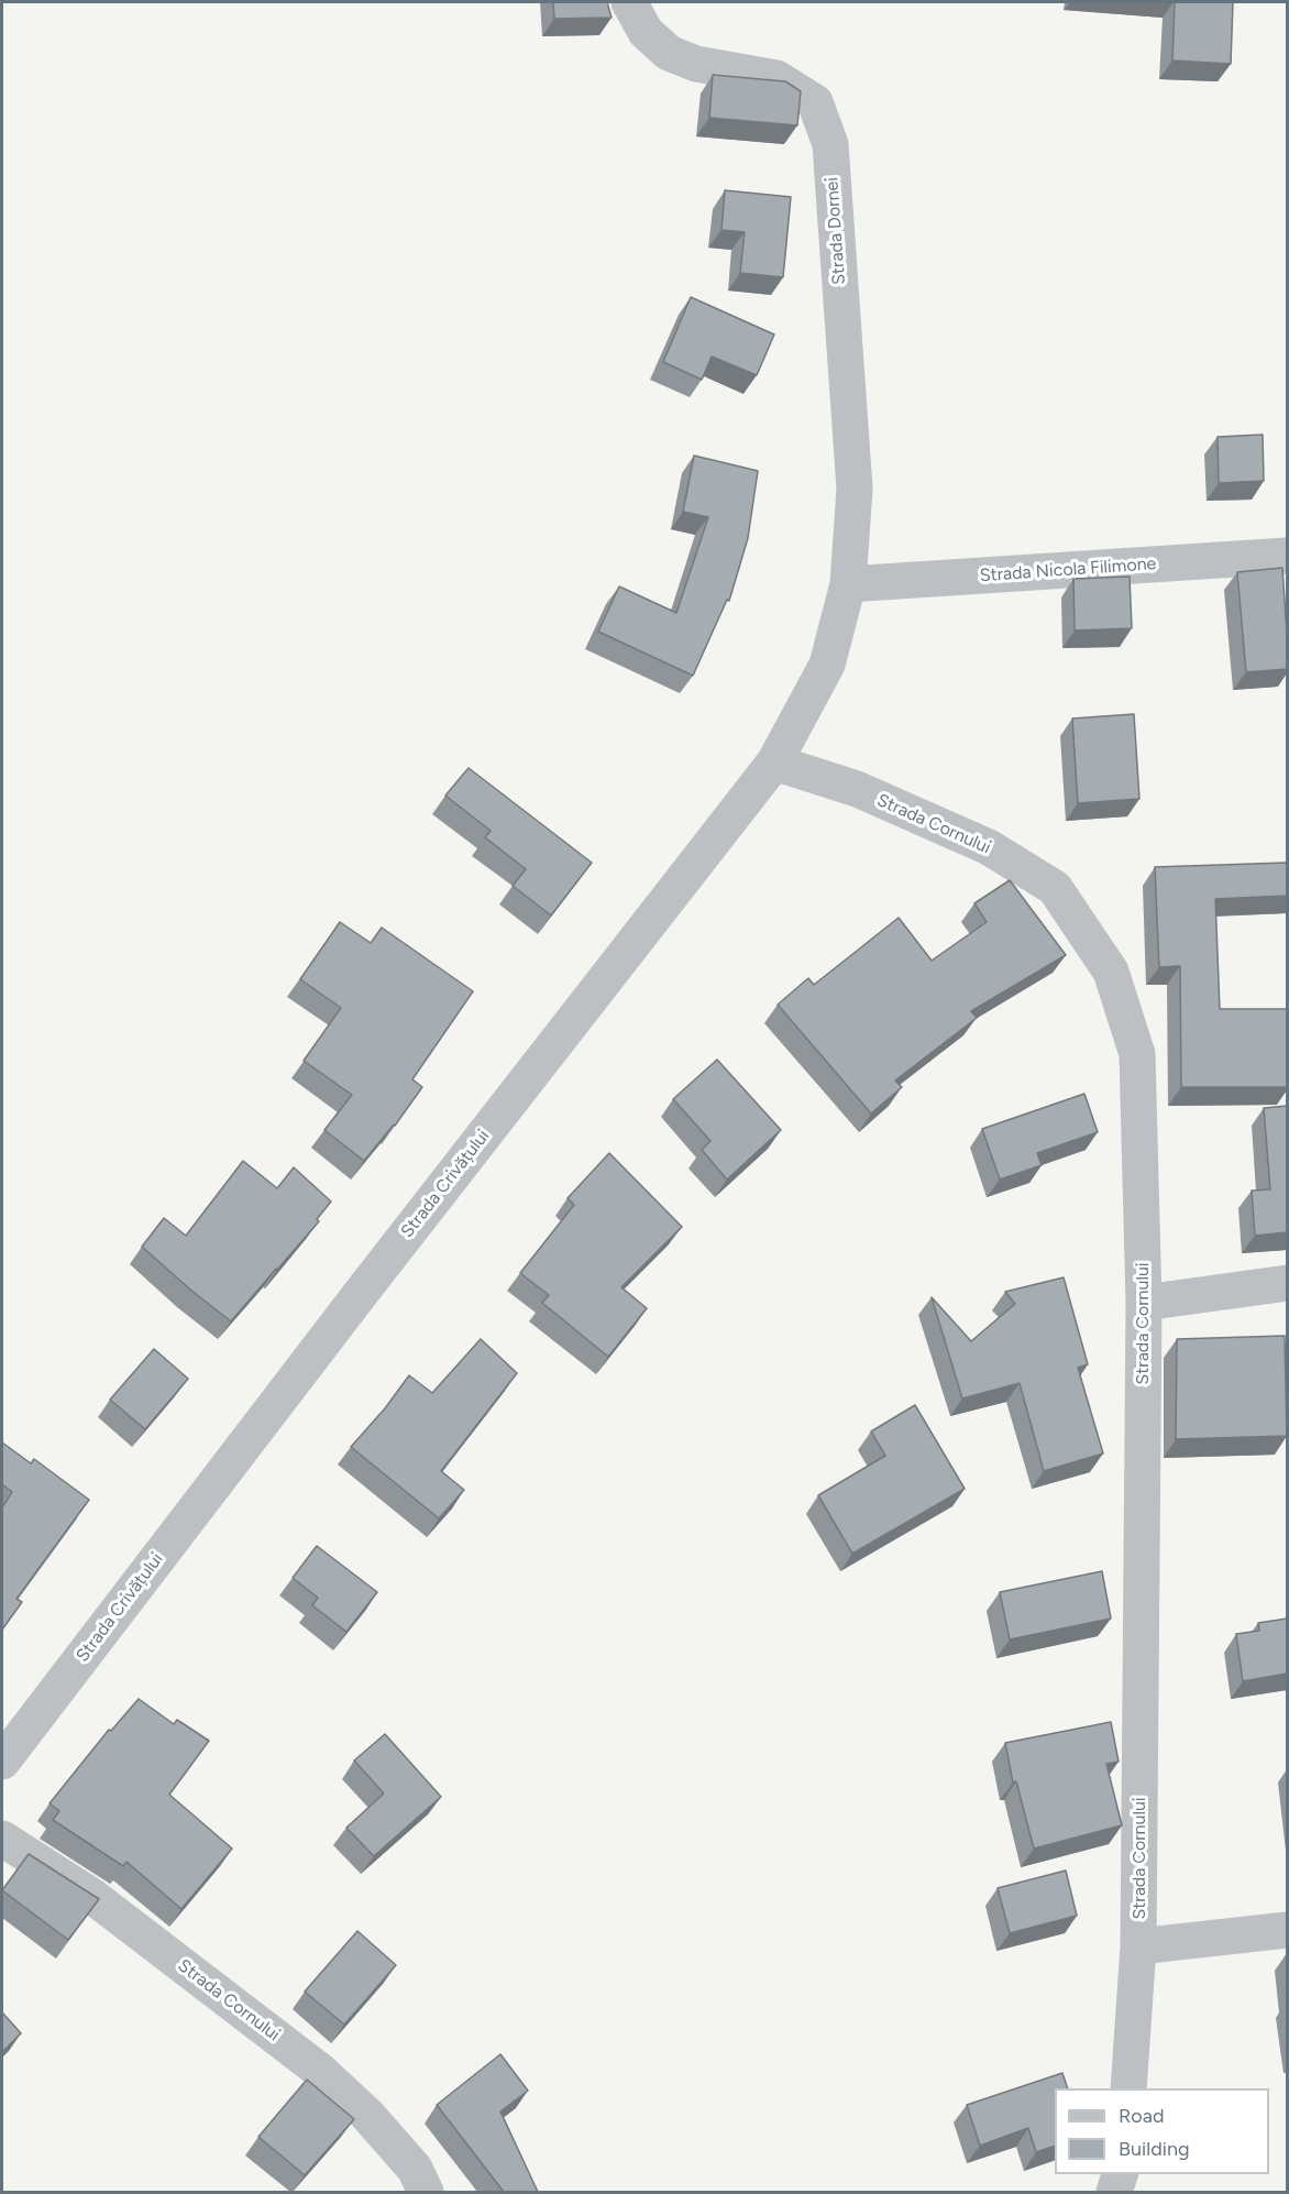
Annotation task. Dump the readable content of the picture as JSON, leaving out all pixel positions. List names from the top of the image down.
{
  "streets": {
    "street": [
      "Strada Dornei",
      "Strada Nicola Filimone",
      "Strada Cornului",
      "Strada Crivățului"
    ]
  },
  "crossings": [
    ["Strada Dornei", "Strada Nicola Filimone"],
    ["Strada Dornei", "Strada Crivățului"],
    ["Strada Nicola Filimone", "Strada Crivățului"],
    ["Strada Cornului", "Strada Crivățului"]
  ],
  "legend": ["Road", "Building"]
}
